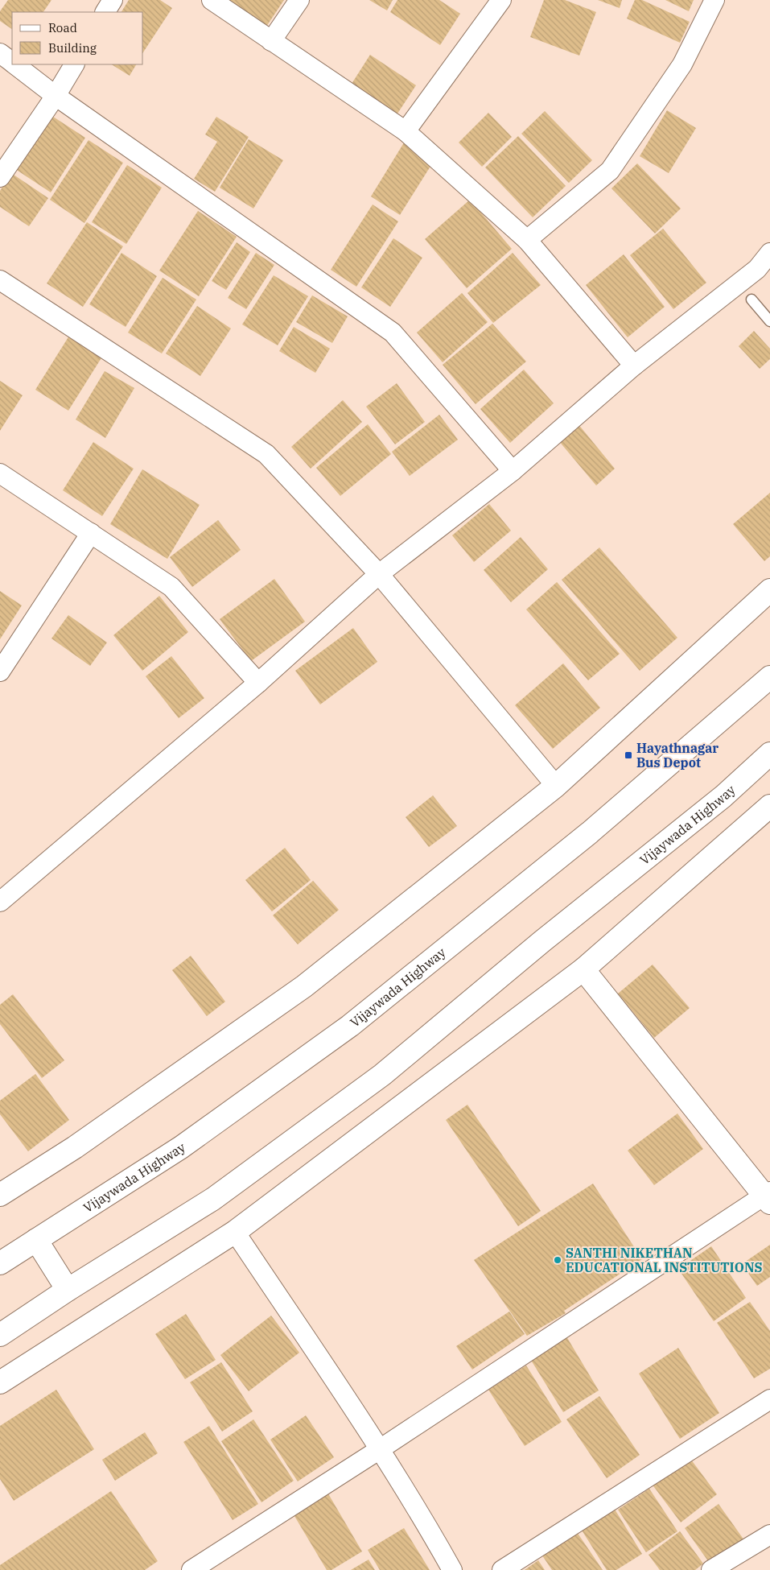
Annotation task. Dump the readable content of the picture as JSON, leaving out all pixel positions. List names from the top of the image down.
{
  "streets": {
    "main road": ["Vijaywada Highway"]
  },
  "places": {
    "transit": ["Hayathnagar Bus Depot"],
    "other": ["SANTHI NIKETHAN EDUCATIONAL INSTITUTIONS"]
  },
  "legend": ["Road", "Building"]
}
